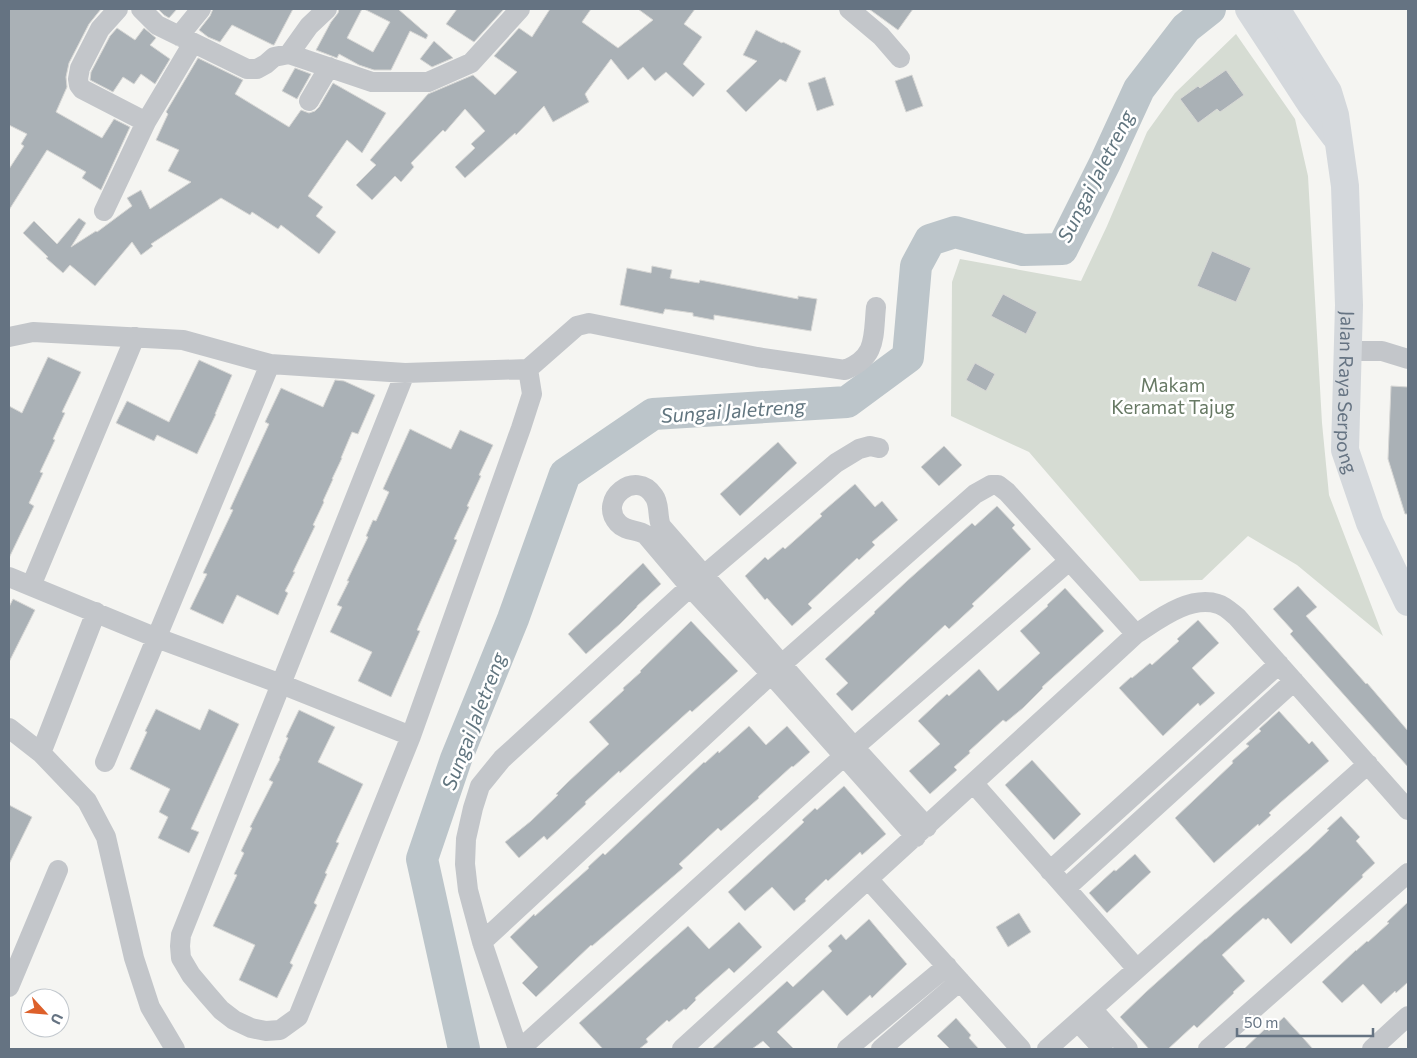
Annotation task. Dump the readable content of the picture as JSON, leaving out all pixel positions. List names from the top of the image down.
{
  "streets": {
    "main road": ["Jalan Raya Serpong"]
  },
  "water": ["Sungai Jaletreng"],
  "parks": ["Makam Keramat Tajug"],
  "scale_bar": "50 m",
  "north": "bottom right"
}
